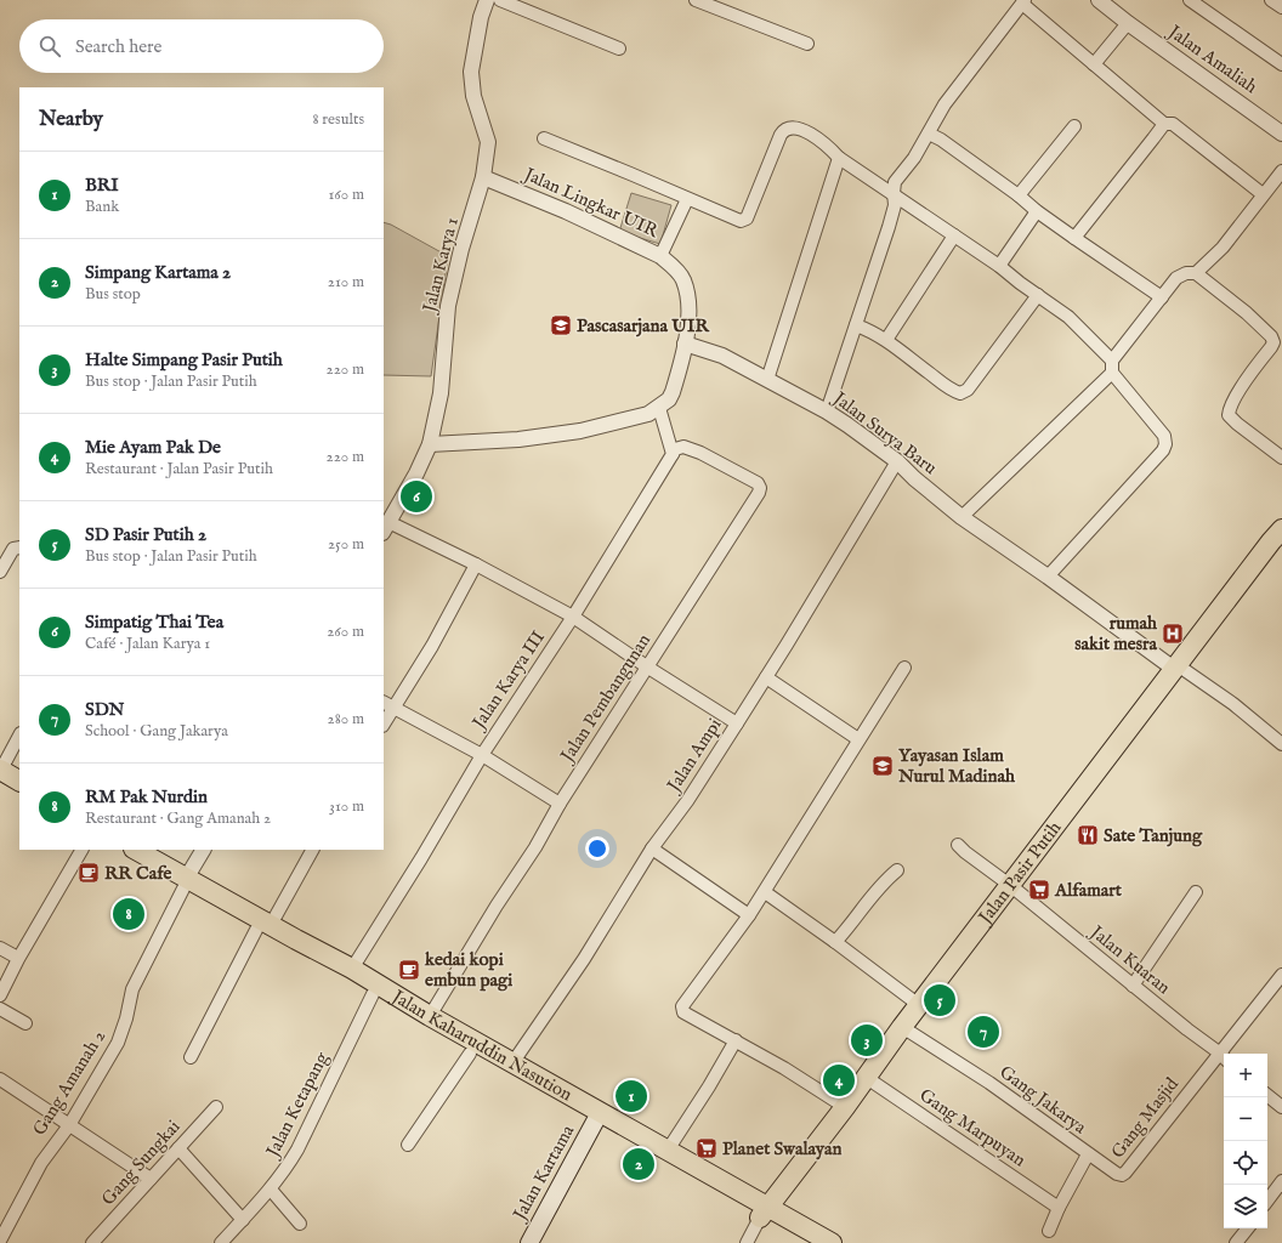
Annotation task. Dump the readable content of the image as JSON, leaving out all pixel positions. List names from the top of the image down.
{
  "streets": {
    "highway": ["Jalan Pasir Putih", "Jalan Kaharuddin Nasution"],
    "main road": ["Jalan Kartama"],
    "street": [
      "Jalan Amaliah",
      "Jalan Lingkar UIR",
      "Jalan Karya 1",
      "Jalan Surya Baru",
      "Jalan Karya III",
      "Jalan Pembangunan",
      "Jalan Ampi",
      "Jalan Kuaran",
      "Gang Amanah 2",
      "Gang Jakarya",
      "Jalan Ketapang",
      "Gang Masjid",
      "Gang Marpuyan",
      "Gang Sungkai"
    ]
  },
  "crossings": [
    ["Jalan Lingkar UIR", "Jalan Karya 1"],
    ["Jalan Lingkar UIR", "Jalan Surya Baru"],
    ["Jalan Surya Baru", "Jalan Ampi"],
    ["Jalan Surya Baru", "Jalan Pasir Putih"],
    ["Jalan Karya III", "Jalan Pembangunan"],
    ["Jalan Karya III", "Jalan Kaharuddin Nasution"],
    ["Jalan Pembangunan", "Jalan Kaharuddin Nasution"],
    ["Jalan Ampi", "Jalan Kaharuddin Nasution"],
    ["Jalan Pasir Putih", "Jalan Kuaran"],
    ["Jalan Pasir Putih", "Jalan Kaharuddin Nasution"],
    ["Jalan Pasir Putih", "Gang Jakarya"],
    ["Jalan Pasir Putih", "Gang Marpuyan"],
    ["Jalan Kuaran", "Gang Masjid"],
    ["Jalan Kaharuddin Nasution", "Gang Amanah 2"],
    ["Jalan Kaharuddin Nasution", "Jalan Ketapang"],
    ["Jalan Kaharuddin Nasution", "Jalan Kartama"],
    ["Gang Jakarya", "Gang Masjid"],
    ["Gang Masjid", "Gang Marpuyan"]
  ],
  "places": {
    "school or university": ["Pascasarjana UIR", "Yayasan Islam Nurul Madinah"],
    "hospital": ["rumah sakit mesra"],
    "restaurant": ["Sate Tanjung"],
    "cafe": ["RR Cafe", "kedai kopi embun pagi"],
    "supermarket": ["Alfamart", "Planet Swalayan"]
  },
  "page": {
    "search": "Search here",
    "heading": ["Nearby", "8 results"],
    "list": [
      {
        "mark": "1",
        "name": "BRI",
        "note": "Bank",
        "value": "160 m"
      },
      {
        "mark": "2",
        "name": "Simpang Kartama 2",
        "note": "Bus stop",
        "value": "210 m"
      },
      {
        "mark": "3",
        "name": "Halte Simpang Pasir Putih",
        "note": "Bus stop · Jalan Pasir Putih",
        "value": "220 m"
      },
      {
        "mark": "4",
        "name": "Mie Ayam Pak De",
        "note": "Restaurant · Jalan Pasir Putih",
        "value": "220 m"
      },
      {
        "mark": "5",
        "name": "SD Pasir Putih 2",
        "note": "Bus stop · Jalan Pasir Putih",
        "value": "250 m"
      },
      {
        "mark": "6",
        "name": "Simpatig Thai Tea",
        "note": "Café · Jalan Karya 1",
        "value": "260 m"
      },
      {
        "mark": "7",
        "name": "SDN",
        "note": "School · Gang Jakarya",
        "value": "280 m"
      },
      {
        "mark": "8",
        "name": "RM Pak Nurdin",
        "note": "Restaurant · Gang Amanah 2",
        "value": "310 m"
      }
    ],
    "pins": [
      "6",
      "8",
      "5",
      "7",
      "3",
      "4",
      "1",
      "2"
    ],
    "map_buttons": ["+", "−"]
  }
}
